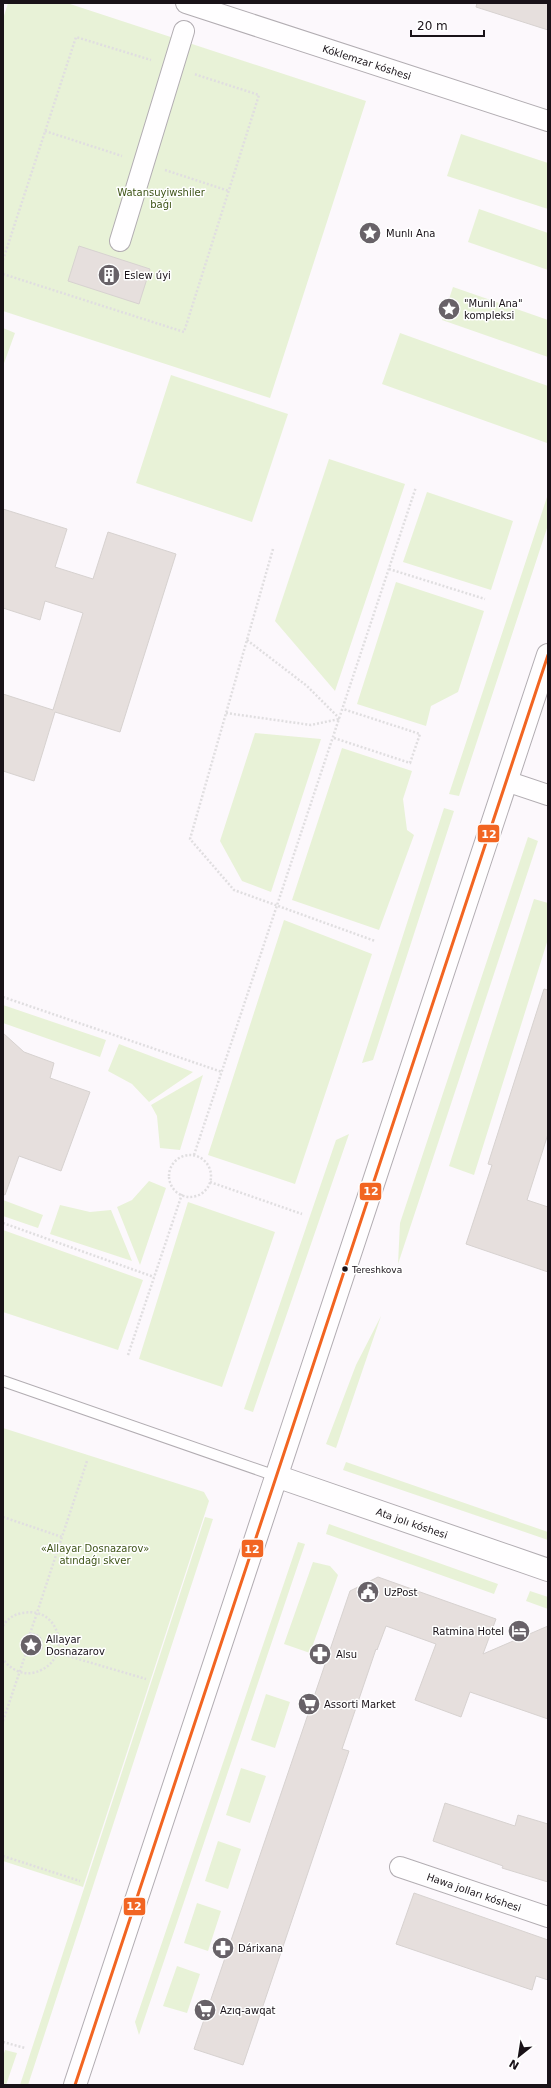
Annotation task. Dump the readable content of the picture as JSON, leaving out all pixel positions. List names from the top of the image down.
{
  "streets": {
    "main road": ["Ata jolı kóshesi"],
    "street": ["Kóklemzar kóshesi", "Hawa jolları kóshesi"]
  },
  "parks": ["Watansuyiwshiler baǵı", "«Allayar Dosnazarov» atındaǵı skver"],
  "places": {
    "place": ["Munlı Ana", "\"Munlı Ana\" kompleksi", "Allayar Dosnazarov"],
    "building": ["Eslew úyi"],
    "other": ["Tereshkova"],
    "public building": ["UzPost"],
    "hotel": ["Ratmina Hotel"],
    "pharmacy": ["Alsu", "Dárixana"],
    "supermarket": ["Assorti Market", "Azıq-awqat"]
  },
  "lines": ["transit line 12"],
  "scale_bar": "20 m",
  "north": "bottom left"
}
